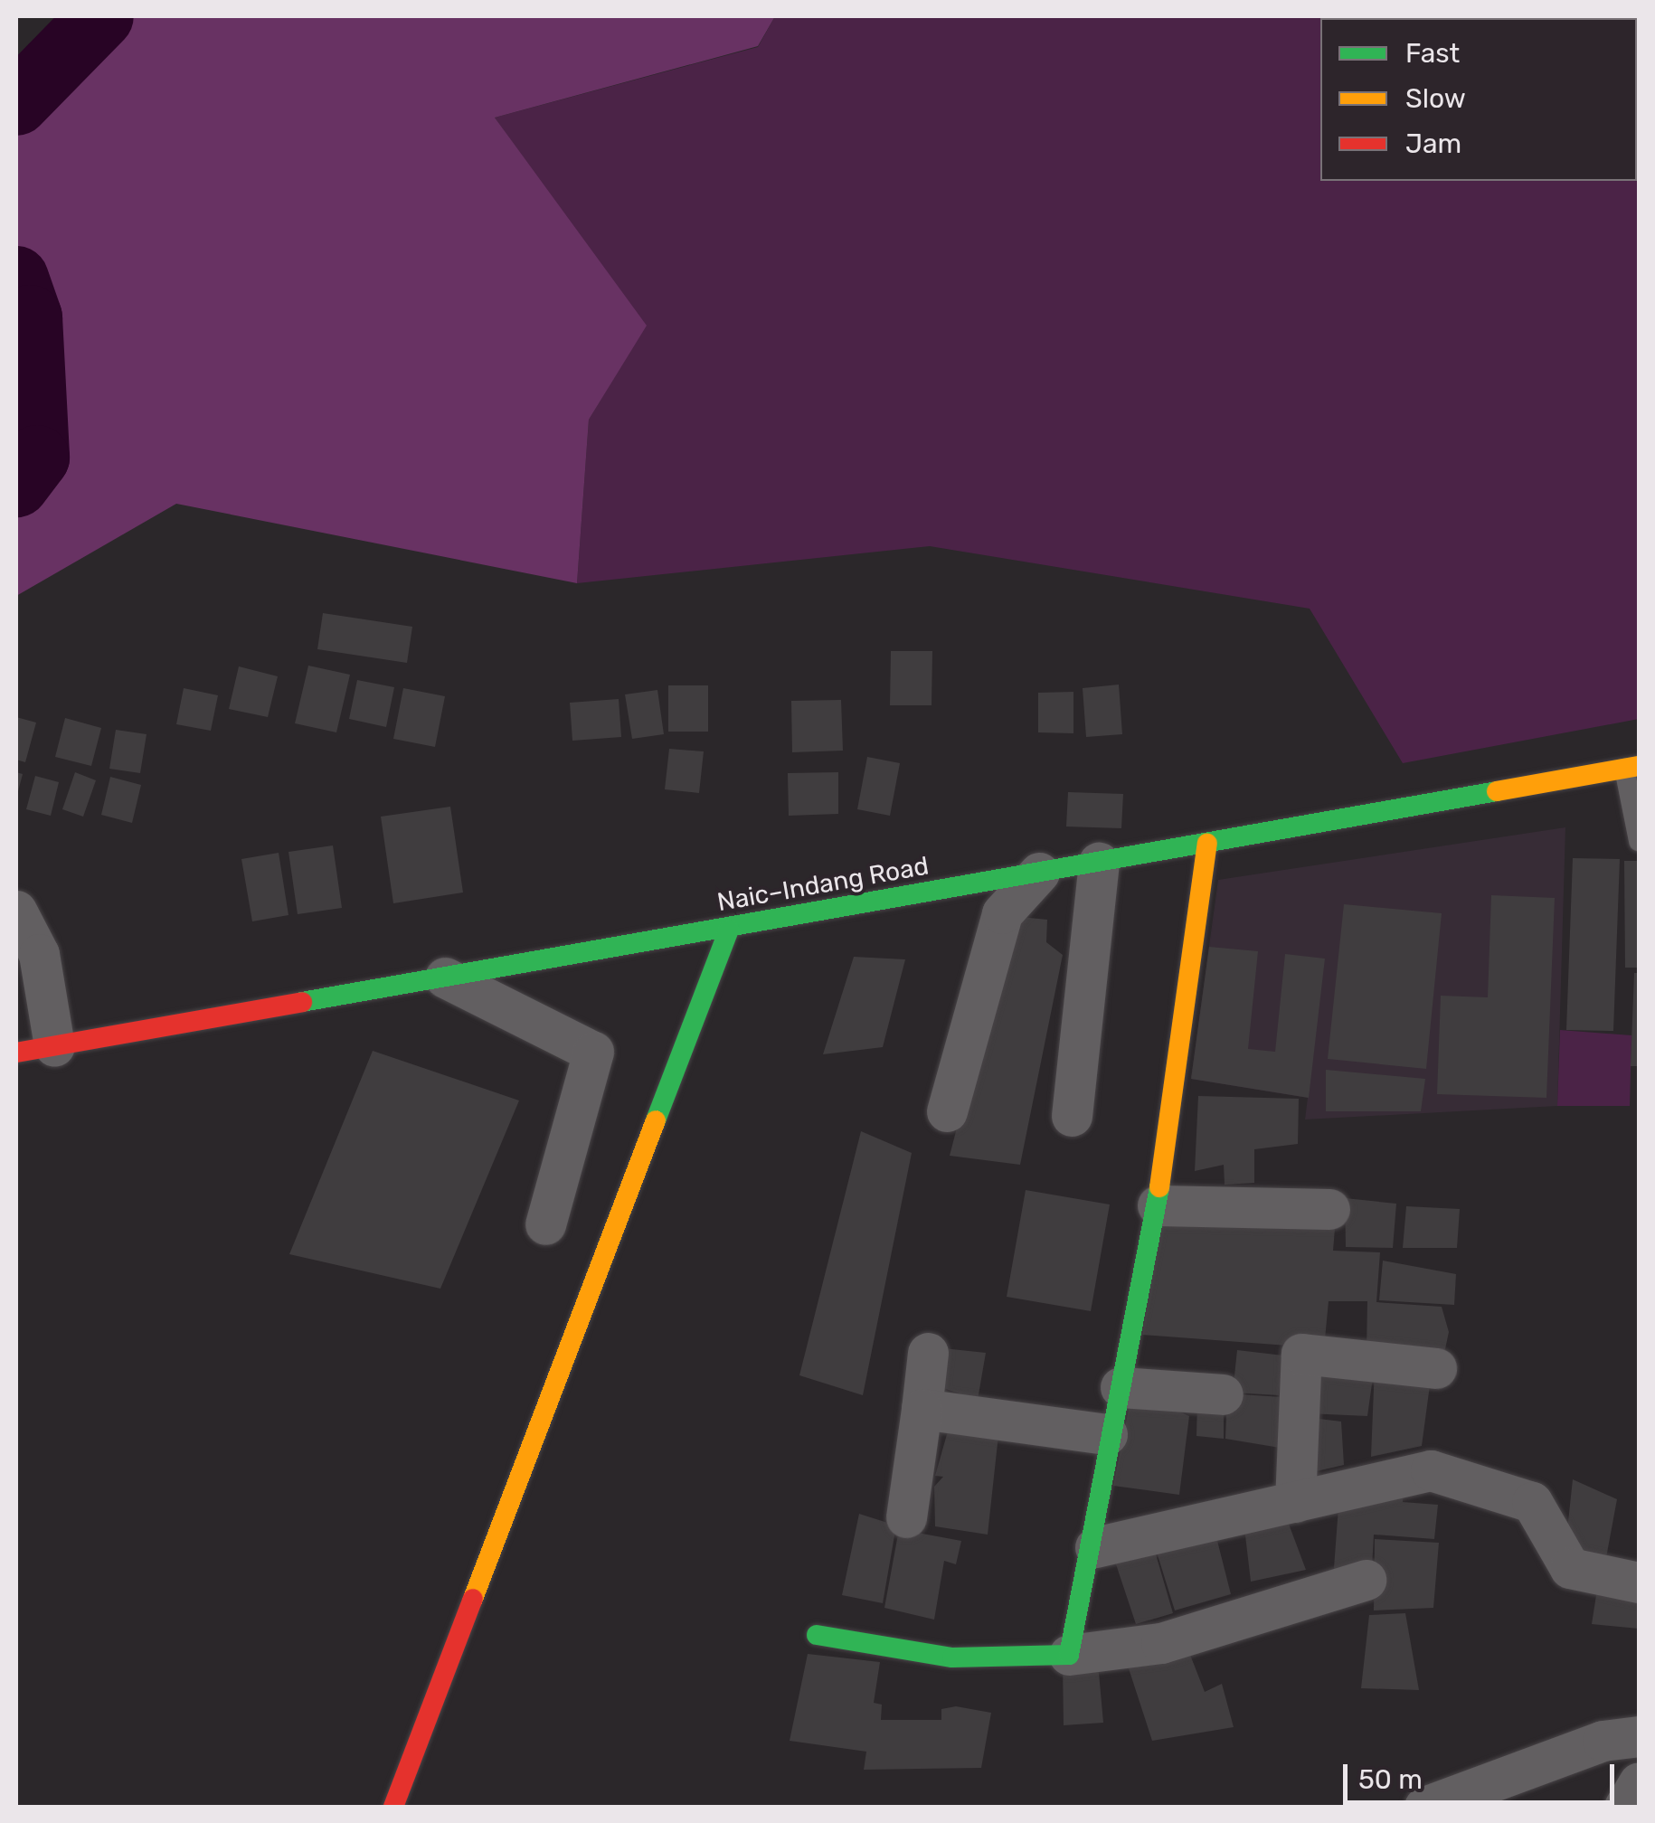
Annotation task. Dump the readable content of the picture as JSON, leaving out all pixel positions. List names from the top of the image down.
{
  "streets": {
    "street": ["Naic–Indang Road"]
  },
  "legend": ["Fast", "Slow", "Jam"],
  "scale_bar": "50 m"
}
